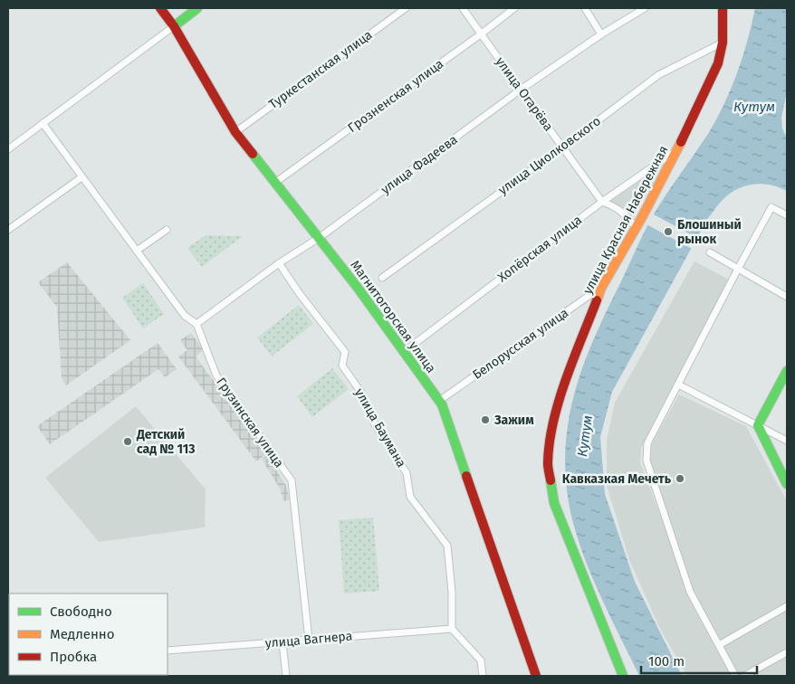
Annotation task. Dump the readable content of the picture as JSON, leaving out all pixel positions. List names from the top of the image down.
{
  "streets": {
    "main road": ["улица Красная Набережная", "Магнитогорская улица"],
    "street": [
      "Туркестанская улица",
      "улица Огарёва",
      "Грозненская улица",
      "улица Циолковского",
      "улица Фадеева",
      "Хопёрская улица",
      "Белорусская улица",
      "Грузинская улица",
      "улица Баумана",
      "улица Вагнера"
    ]
  },
  "crossings": [
    ["Туркестанская улица", "Магнитогорская улица"],
    ["улица Огарёва", "Грозненская улица"],
    ["улица Огарёва", "улица Циолковского"],
    ["улица Огарёва", "улица Фадеева"],
    ["улица Огарёва", "Хопёрская улица"],
    ["Грозненская улица", "Магнитогорская улица"],
    ["улица Циолковского", "улица Красная Набережная"],
    ["улица Фадеева", "Магнитогорская улица"],
    ["улица Фадеева", "Грузинская улица"],
    ["улица Фадеева", "улица Баумана"],
    ["улица Красная Набережная", "Хопёрская улица"],
    ["улица Красная Набережная", "Белорусская улица"],
    ["Хопёрская улица", "Магнитогорская улица"],
    ["Магнитогорская улица", "Белорусская улица"],
    ["Грузинская улица", "улица Вагнера"],
    ["улица Баумана", "улица Вагнера"]
  ],
  "water": ["Кутум"],
  "places": [
    "Блошиный рынок",
    "Зажим",
    "Детский сад № 113",
    "Кавказкая Мечеть"
  ],
  "legend": ["Свободно", "Медленно", "Пробка"],
  "scale_bar": "100 m"
}
